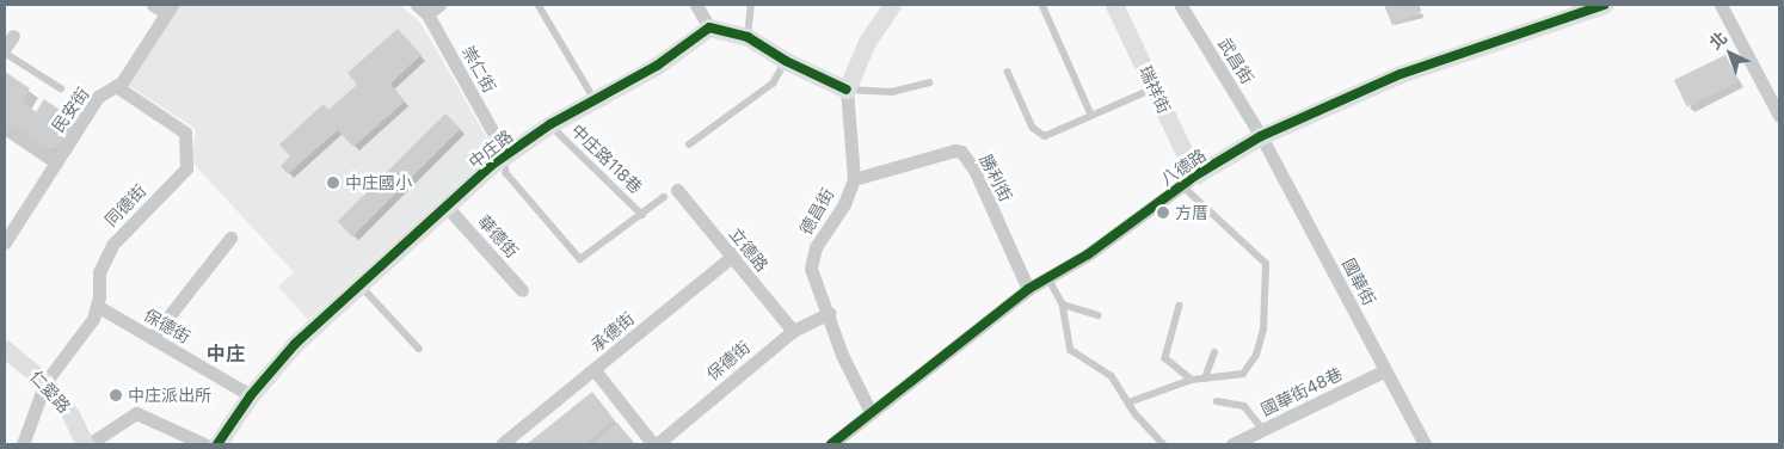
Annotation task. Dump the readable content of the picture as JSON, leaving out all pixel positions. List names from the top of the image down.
{
  "streets": {
    "street": [
      "武昌街",
      "崇仁街",
      "瑞祥街",
      "民安街",
      "中庄路",
      "八德路",
      "勝利街",
      "同德街",
      "德昌街",
      "華德街",
      "立德路",
      "國華街",
      "保德街",
      "承德街",
      "仁愛路",
      "國華街48巷"
    ],
    "lane": ["中庄路118巷"]
  },
  "crossings": [
    ["武昌街", "八德路"],
    ["武昌街", "國華街"],
    ["崇仁街", "中庄路"],
    ["瑞祥街", "八德路"],
    ["民安街", "同德街"],
    ["中庄路", "中庄路118巷"],
    ["中庄路", "華德街"],
    ["中庄路", "保德街"],
    ["八德路", "勝利街"],
    ["八德路", "德昌街"],
    ["八德路", "國華街"],
    ["勝利街", "德昌街"],
    ["同德街", "保德街"],
    ["同德街", "仁愛路"],
    ["德昌街", "保德街"],
    ["立德路", "保德街"],
    ["立德路", "承德街"],
    ["國華街", "國華街48巷"]
  ],
  "districts": ["中庄"],
  "places": ["中庄國小", "方厝", "中庄派出所"],
  "north": "top left"
}
